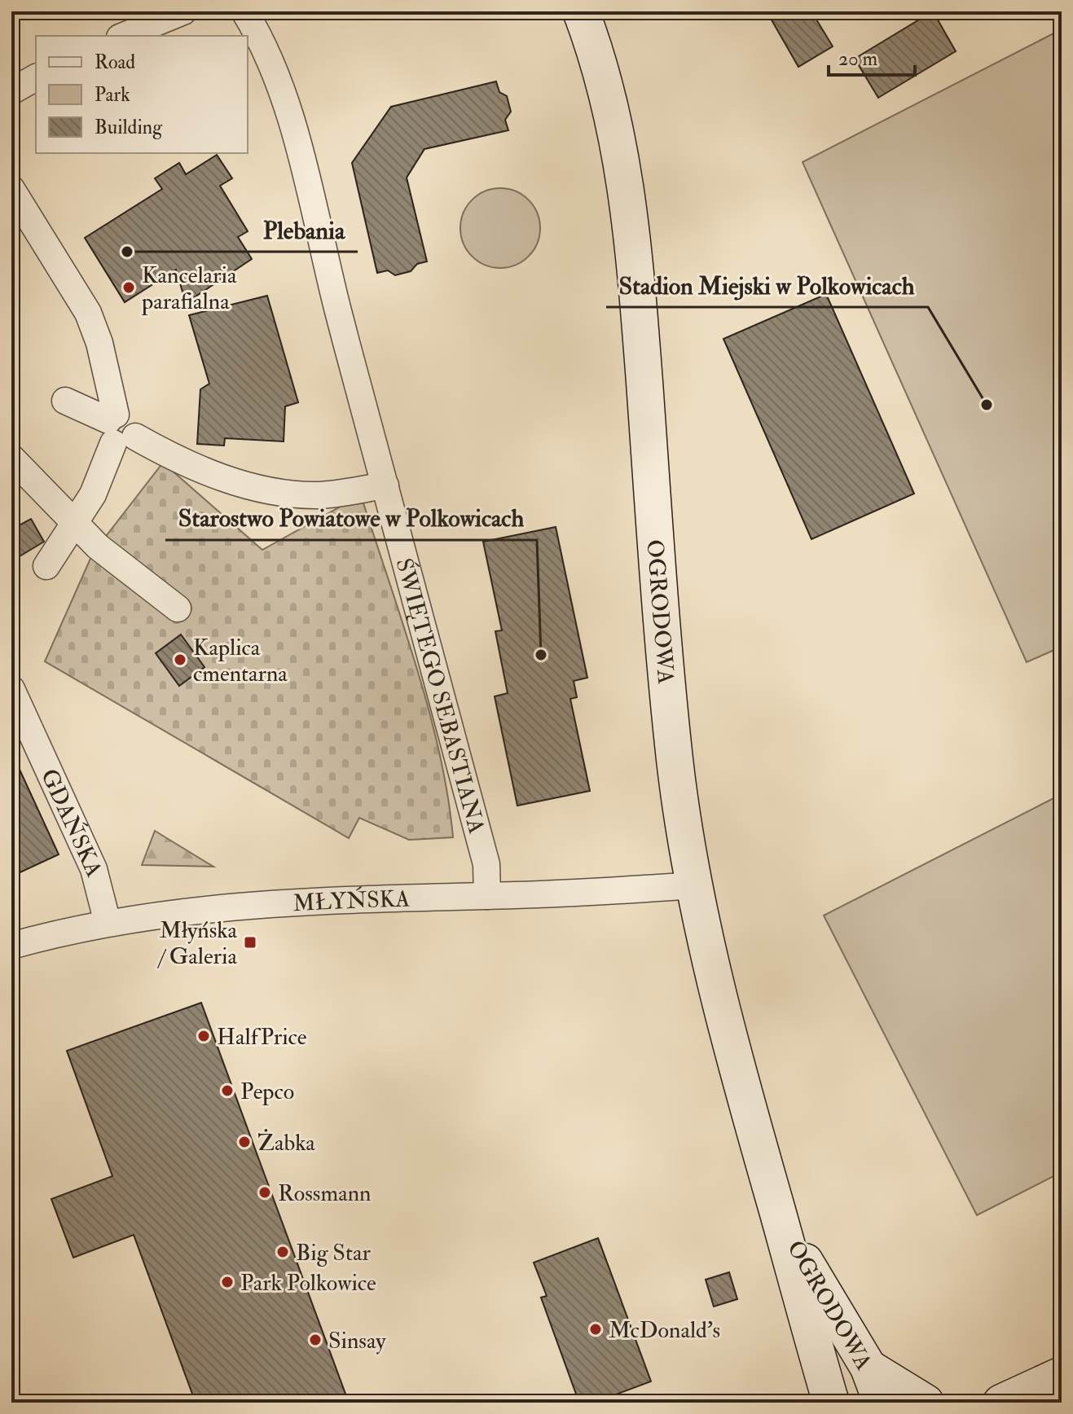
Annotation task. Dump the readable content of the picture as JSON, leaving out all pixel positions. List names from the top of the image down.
{
  "streets": {
    "street": [
      "OGRODOWA",
      "ŚWIĘTEGO SEBASTIANA",
      "GDAŃSKA",
      "MŁYŃSKA"
    ]
  },
  "crossings": [
    ["OGRODOWA", "MŁYŃSKA"],
    ["ŚWIĘTEGO SEBASTIANA", "MŁYŃSKA"],
    ["GDAŃSKA", "MŁYŃSKA"]
  ],
  "places": {
    "other": [
      "Plebania",
      "Kancelaria parafialna",
      "Stadion Miejski w Polkowicach",
      "Starostwo Powiatowe w Polkowicach",
      "Kaplica cmentarna",
      "HalfPrice",
      "Pepco",
      "Żabka",
      "Rossmann",
      "Big Star",
      "Park Polkowice",
      "McDonald's",
      "Sinsay"
    ],
    "transit": ["Młyńska / Galeria"]
  },
  "legend": ["Road", "Park", "Building"],
  "scale_bar": "20 m"
}
